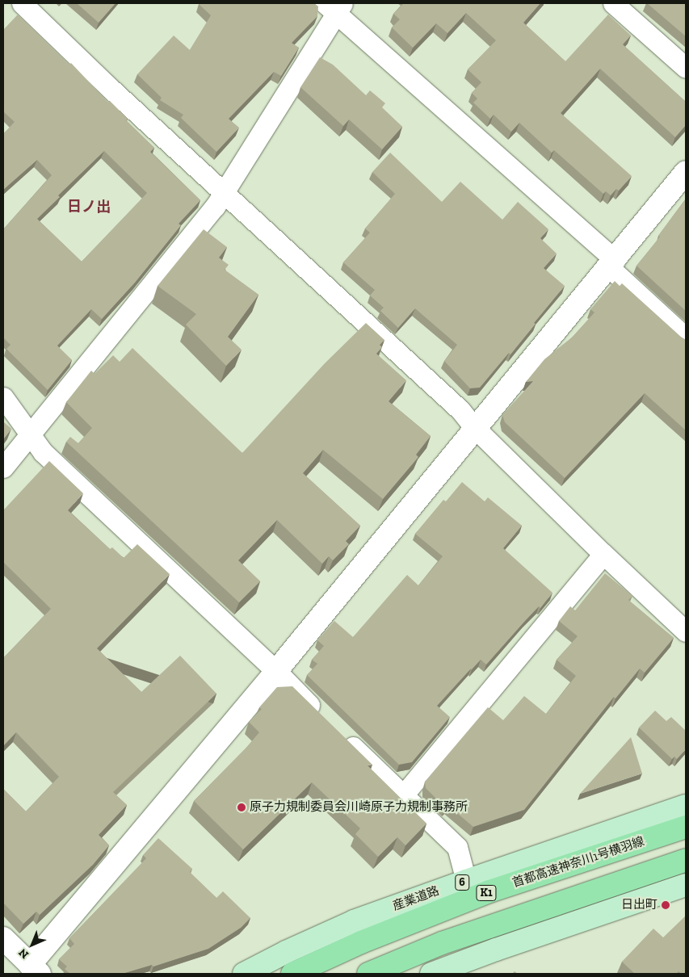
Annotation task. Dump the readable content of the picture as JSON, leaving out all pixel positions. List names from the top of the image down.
{
  "streets": {
    "highway": ["首都高速神奈川1号横羽線", "K1"],
    "main road": ["6", "産業道路"]
  },
  "districts": ["日ノ出"],
  "places": ["原子力規制委員会川崎原子力規制事務所", "日出町"],
  "north": "bottom left"
}
